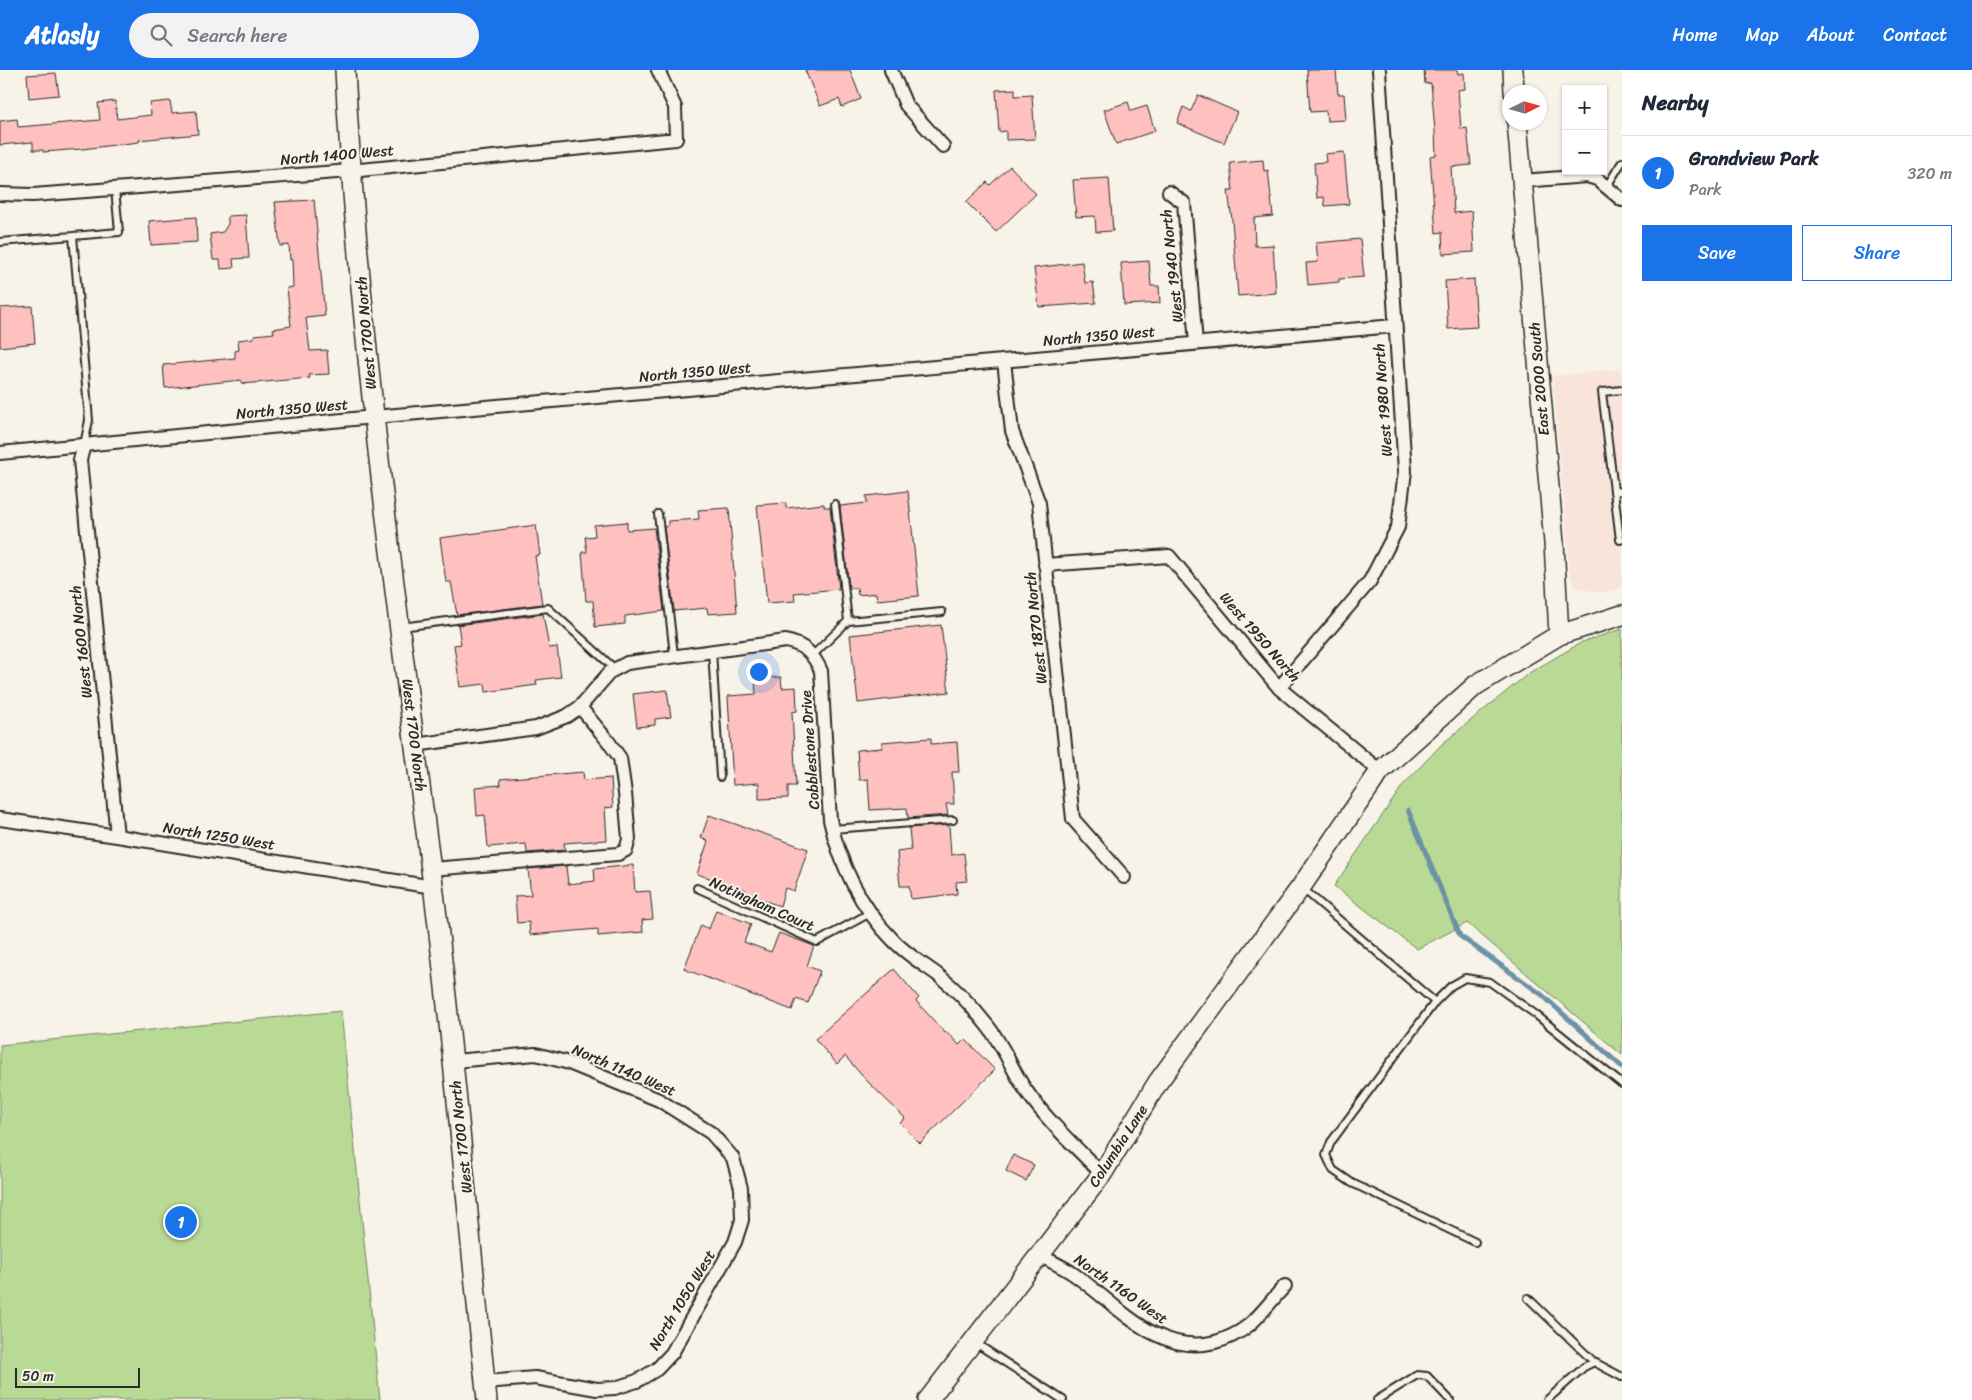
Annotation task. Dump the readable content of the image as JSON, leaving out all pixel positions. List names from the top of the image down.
{
  "streets": {
    "street": [
      "North 1400 West",
      "West 1940 North",
      "West 1700 North",
      "North 1350 West",
      "East 2000 South",
      "West 1980 North",
      "West 1870 North",
      "West 1950 North",
      "West 1600 North",
      "Cobblestone Drive",
      "North 1250 West",
      "North 1140 West",
      "Columbia Lane",
      "North 1160 West",
      "North 1050 West"
    ],
    "lane": ["Notingham Court"]
  },
  "crossings": [
    ["North 1400 West", "West 1700 North"],
    ["West 1940 North", "North 1350 West"],
    ["West 1700 North", "North 1350 West"],
    ["West 1700 North", "North 1250 West"],
    ["West 1700 North", "North 1140 West"],
    ["West 1700 North", "North 1050 West"],
    ["North 1350 West", "West 1980 North"],
    ["North 1350 West", "West 1870 North"],
    ["North 1350 West", "West 1600 North"],
    ["East 2000 South", "Columbia Lane"],
    ["West 1980 North", "West 1950 North"],
    ["West 1870 North", "West 1950 North"],
    ["West 1950 North", "Columbia Lane"],
    ["West 1600 North", "North 1250 West"],
    ["Cobblestone Drive", "Notingham Court"],
    ["Cobblestone Drive", "Columbia Lane"],
    ["North 1140 West", "North 1050 West"],
    ["Columbia Lane", "North 1160 West"]
  ],
  "scale_bar": "50 m",
  "north": "right",
  "page": {
    "header": "Atlasly",
    "search": "Search here",
    "nav": [
      "Home",
      "Map",
      "About",
      "Contact"
    ],
    "heading": "Nearby",
    "map_buttons": ["+", "−"],
    "list": [
      {
        "mark": "1",
        "name": "Grandview Park",
        "note": "Park",
        "value": "320 m"
      }
    ],
    "buttons": ["Save", "Share"],
    "pins": "1",
    "scale": "50 m"
  }
}
